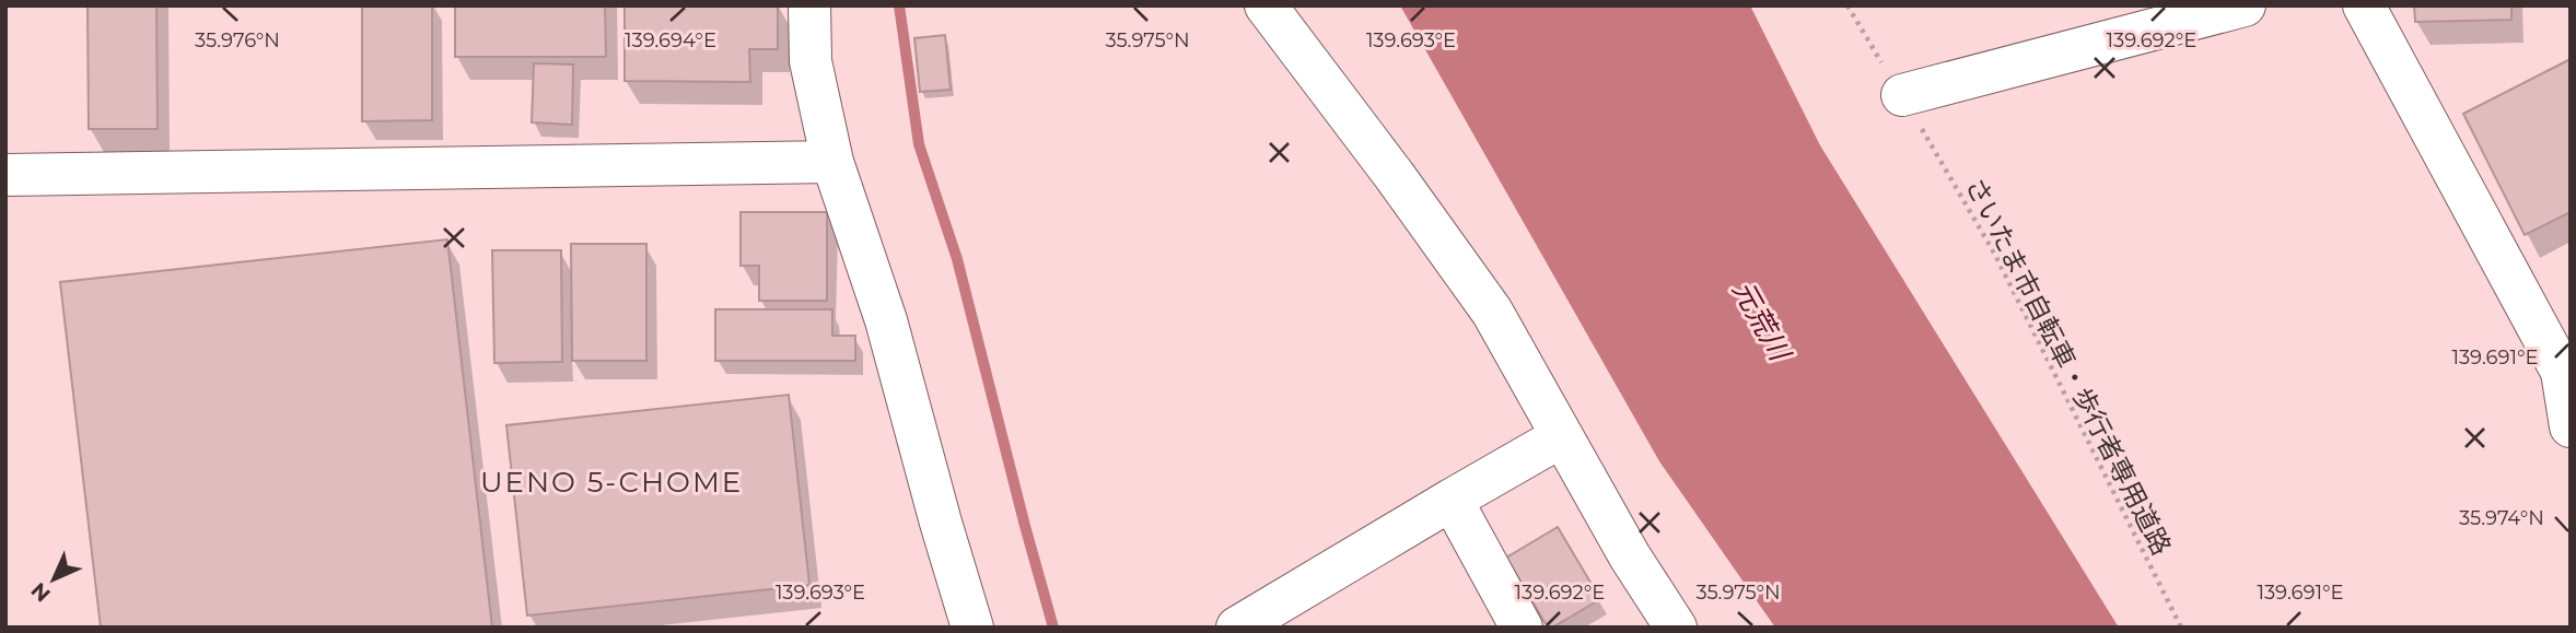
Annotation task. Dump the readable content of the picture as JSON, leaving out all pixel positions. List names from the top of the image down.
{
  "streets": {
    "path": ["さいたま市自転車・歩行者専用道路"]
  },
  "districts": ["UENO 5-CHOME"],
  "water": ["元荒川"],
  "north": "bottom left",
  "coordinates": [
    "35.976°N",
    "139.694°E",
    "35.975°N",
    "139.693°E",
    "139.692°E",
    "139.691°E",
    "35.974°N"
  ]
}
